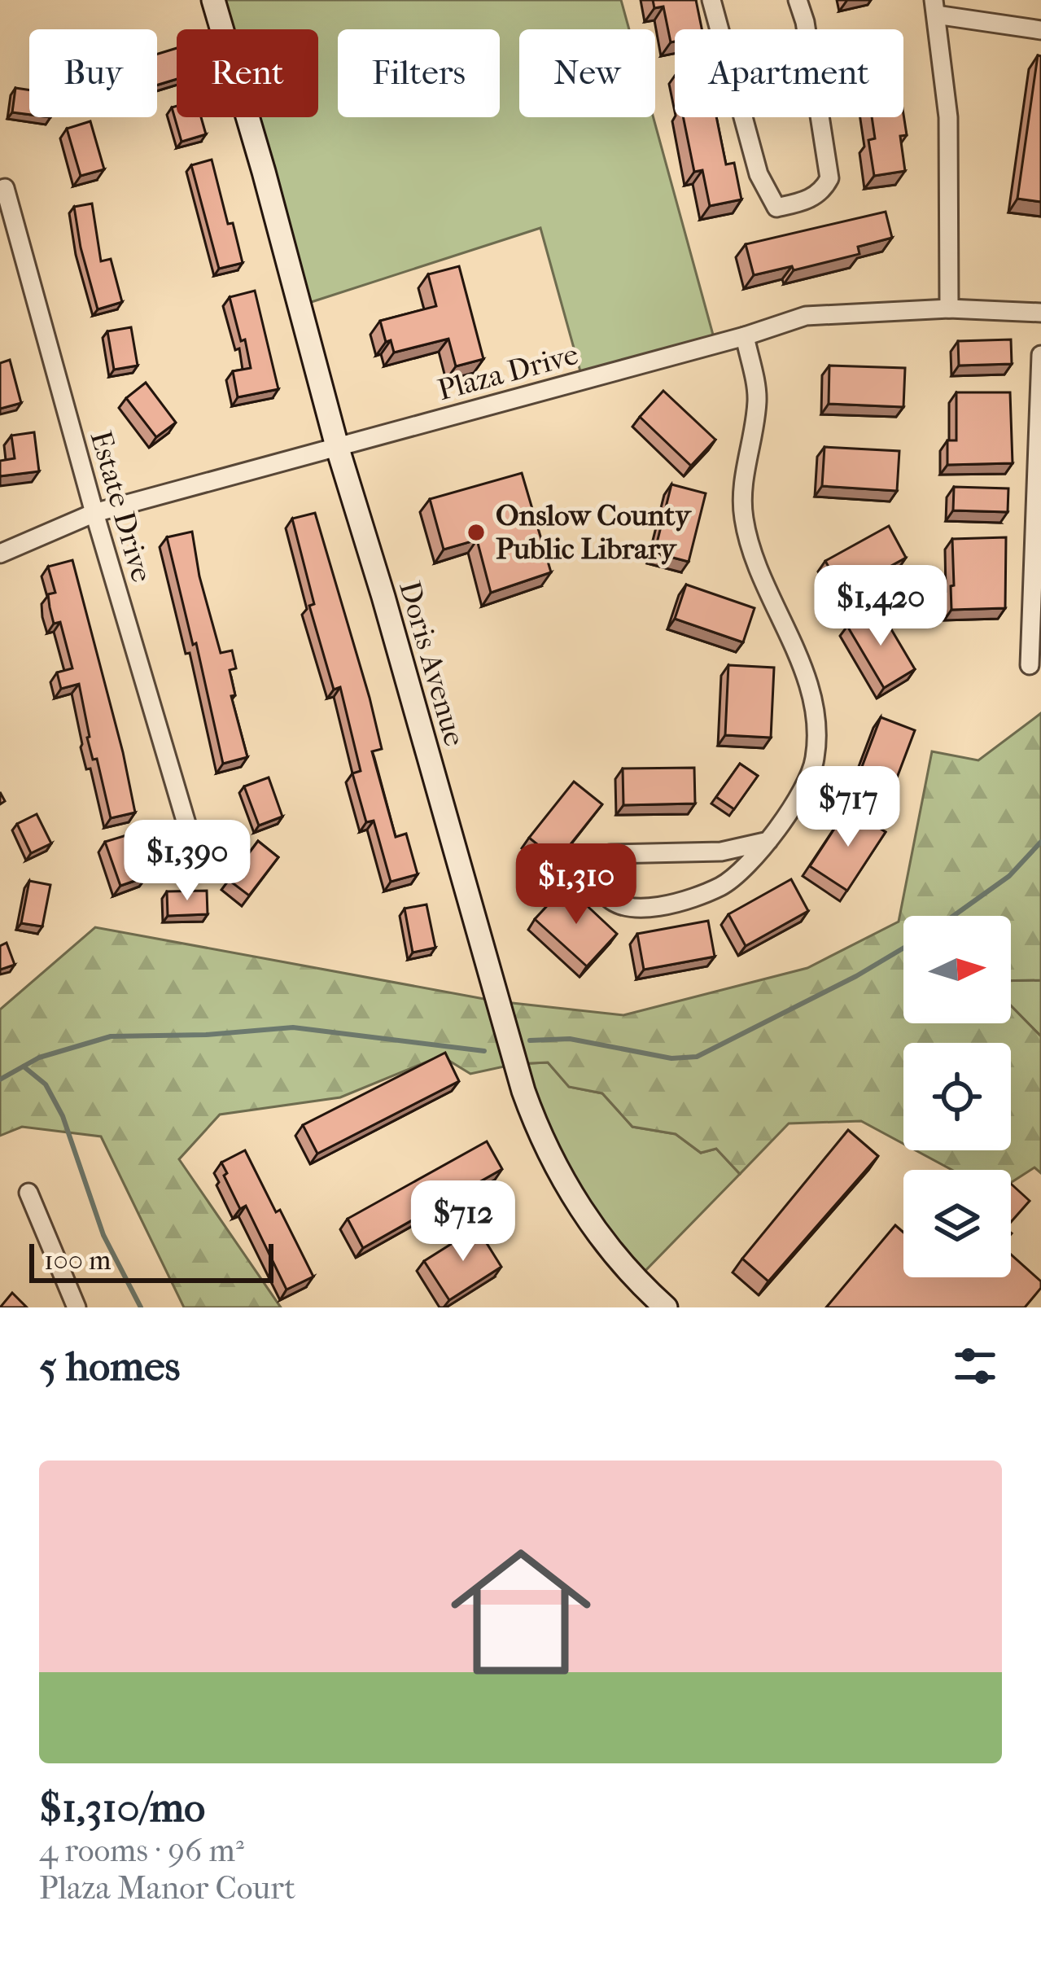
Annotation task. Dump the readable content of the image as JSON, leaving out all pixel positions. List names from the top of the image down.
{
  "streets": {
    "street": ["Plaza Drive", "Estate Drive", "Doris Avenue"]
  },
  "crossings": [
    ["Plaza Drive", "Estate Drive"],
    ["Plaza Drive", "Doris Avenue"]
  ],
  "places": ["Onslow County Public Library"],
  "scale_bar": "100 m",
  "north": "right",
  "page": {
    "chip": [
      "Buy",
      "Rent",
      "Filters",
      "New",
      "Apartment"
    ],
    "price": [
      "$1,420",
      "$717",
      "$1,390",
      "$1,310",
      "$712"
    ],
    "scale": "100 m",
    "heading": "5 homes",
    "list": [
      {
        "name": "$1,310/mo",
        "note": "4 rooms · 96 m² · Plaza Manor Court"
      }
    ]
  }
}
